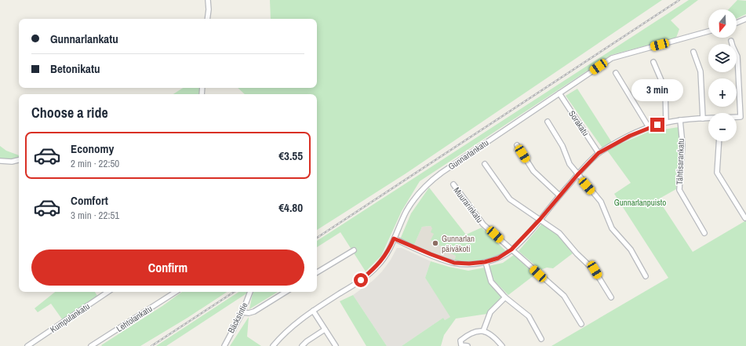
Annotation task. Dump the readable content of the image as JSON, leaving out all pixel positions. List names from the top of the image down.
{
  "streets": {
    "street": [
      "Sorakatu",
      "Gunnarlankatu",
      "Tähtisarankatu",
      "Muurarinkatu",
      "Kumpulankatu",
      "Bäcksintie",
      "Lehtolankatu"
    ]
  },
  "crossings": [
    ["Sorakatu", "Gunnarlankatu"]
  ],
  "parks": ["Gunnarlanpuisto"],
  "places": ["Gunnarlan päiväkoti"],
  "north": "bottom",
  "page": {
    "map_buttons": ["+", "−"],
    "banner": ["Gunnarlankatu", "Betonikatu"],
    "bubble": "3 min",
    "heading": "Choose a ride",
    "list": [
      {
        "name": "Economy",
        "note": "2 min · 22:50",
        "value": "€3.55"
      },
      {
        "name": "Comfort",
        "note": "3 min · 22:51",
        "value": "€4.80"
      }
    ],
    "buttons": "Confirm"
  }
}
